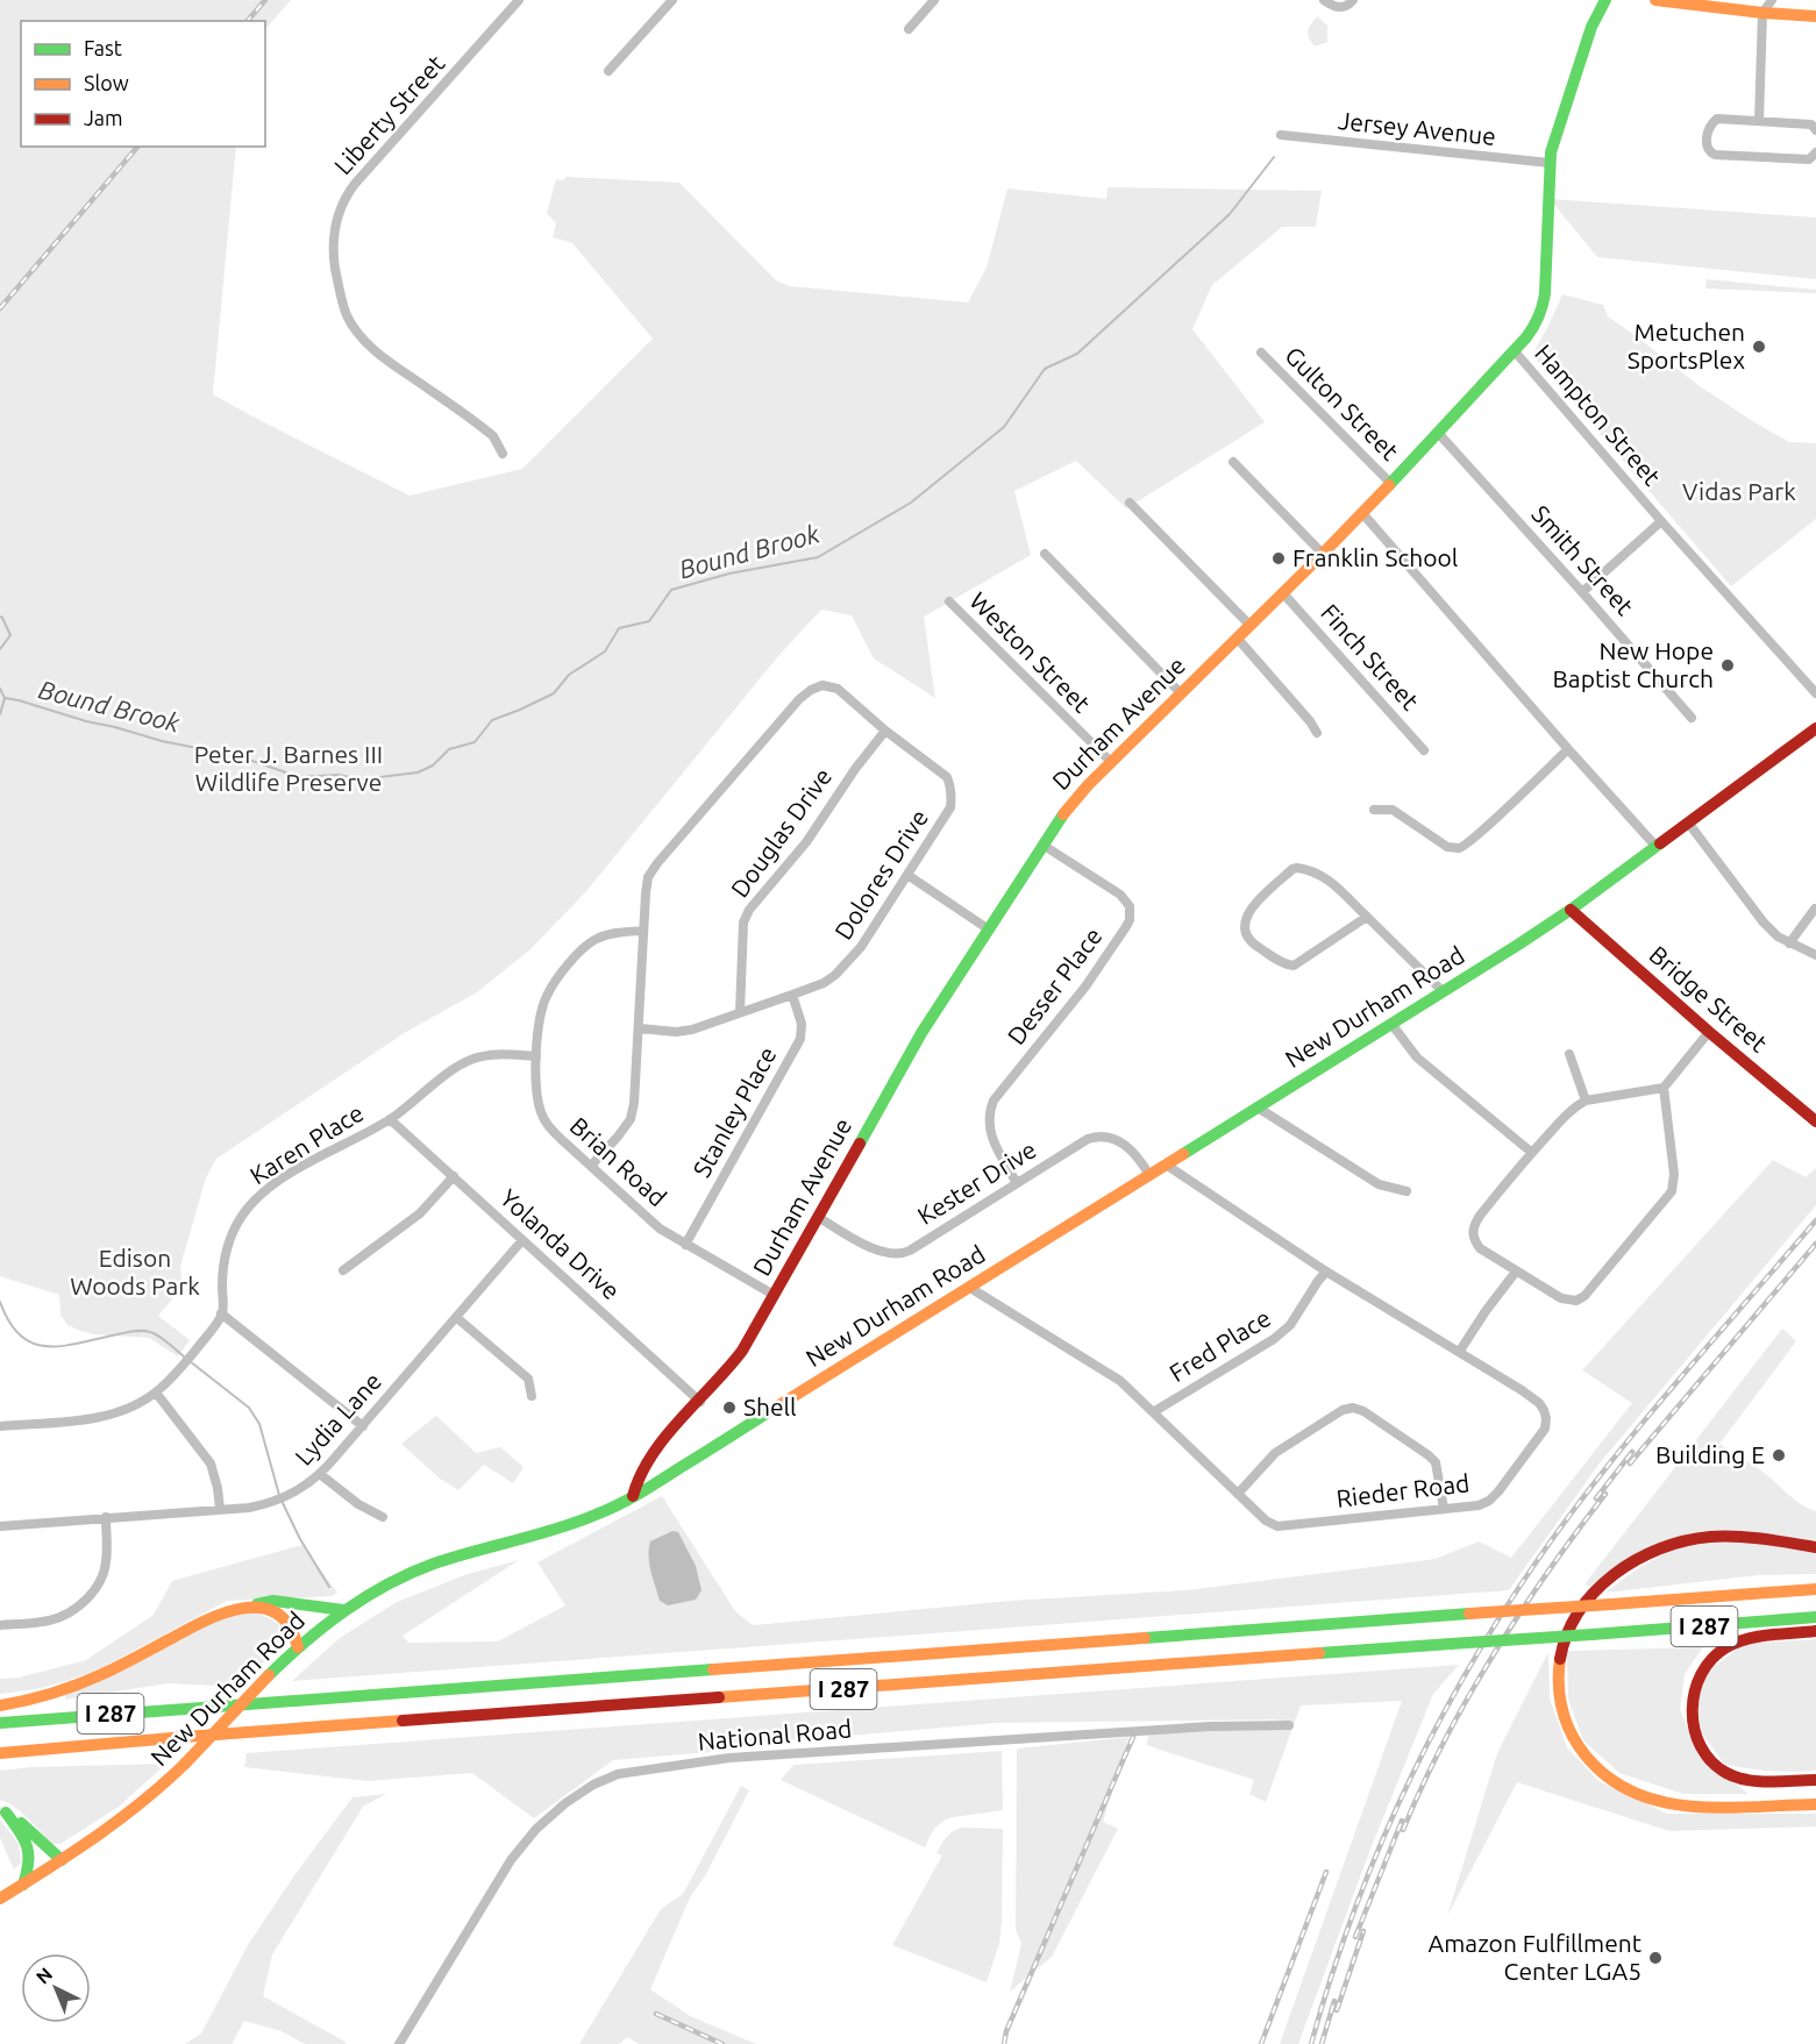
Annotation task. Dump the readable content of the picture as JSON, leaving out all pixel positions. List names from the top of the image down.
{
  "streets": {
    "main road": [
      "Durham Avenue",
      "Bridge Street",
      "New Durham Road",
      "I 287"
    ],
    "street": [
      "Liberty Street",
      "Jersey Avenue",
      "Gulton Street",
      "Hampton Street",
      "Smith Street",
      "Weston Street",
      "Finch Street",
      "Douglas Drive",
      "Dolores Drive",
      "Desser Place",
      "Stanley Place",
      "Karen Place",
      "Brian Road",
      "Kester Drive",
      "Yolanda Drive",
      "Fred Place",
      "Lydia Lane",
      "Rieder Road",
      "National Road"
    ]
  },
  "crossings": [
    ["Jersey Avenue", "Durham Avenue"],
    ["Gulton Street", "Durham Avenue"],
    ["Hampton Street", "Durham Avenue"],
    ["Smith Street", "Durham Avenue"],
    ["Weston Street", "Durham Avenue"],
    ["Finch Street", "Durham Avenue"],
    ["Durham Avenue", "Desser Place"],
    ["Durham Avenue", "New Durham Road"],
    ["Durham Avenue", "Brian Road"],
    ["Durham Avenue", "Kester Drive"],
    ["Durham Avenue", "Yolanda Drive"],
    ["Douglas Drive", "Dolores Drive"],
    ["Dolores Drive", "Stanley Place"],
    ["Dolores Drive", "Brian Road"],
    ["Desser Place", "Kester Drive"],
    ["Bridge Street", "New Durham Road"],
    ["New Durham Road", "Kester Drive"],
    ["New Durham Road", "Rieder Road"],
    ["Stanley Place", "Brian Road"],
    ["Karen Place", "Brian Road"],
    ["Karen Place", "Yolanda Drive"],
    ["Yolanda Drive", "Lydia Lane"],
    ["Fred Place", "Rieder Road"]
  ],
  "water": ["Bound Brook"],
  "parks": ["Vidas Park", "Peter J. Barnes III Wildlife Preserve", "Edison Woods Park"],
  "places": [
    "Metuchen SportsPlex",
    "Franklin School",
    "New Hope Baptist Church",
    "Shell",
    "Building E",
    "Amazon Fulfillment Center LGA5"
  ],
  "legend": ["Fast", "Slow", "Jam"],
  "north": "top left"
}
